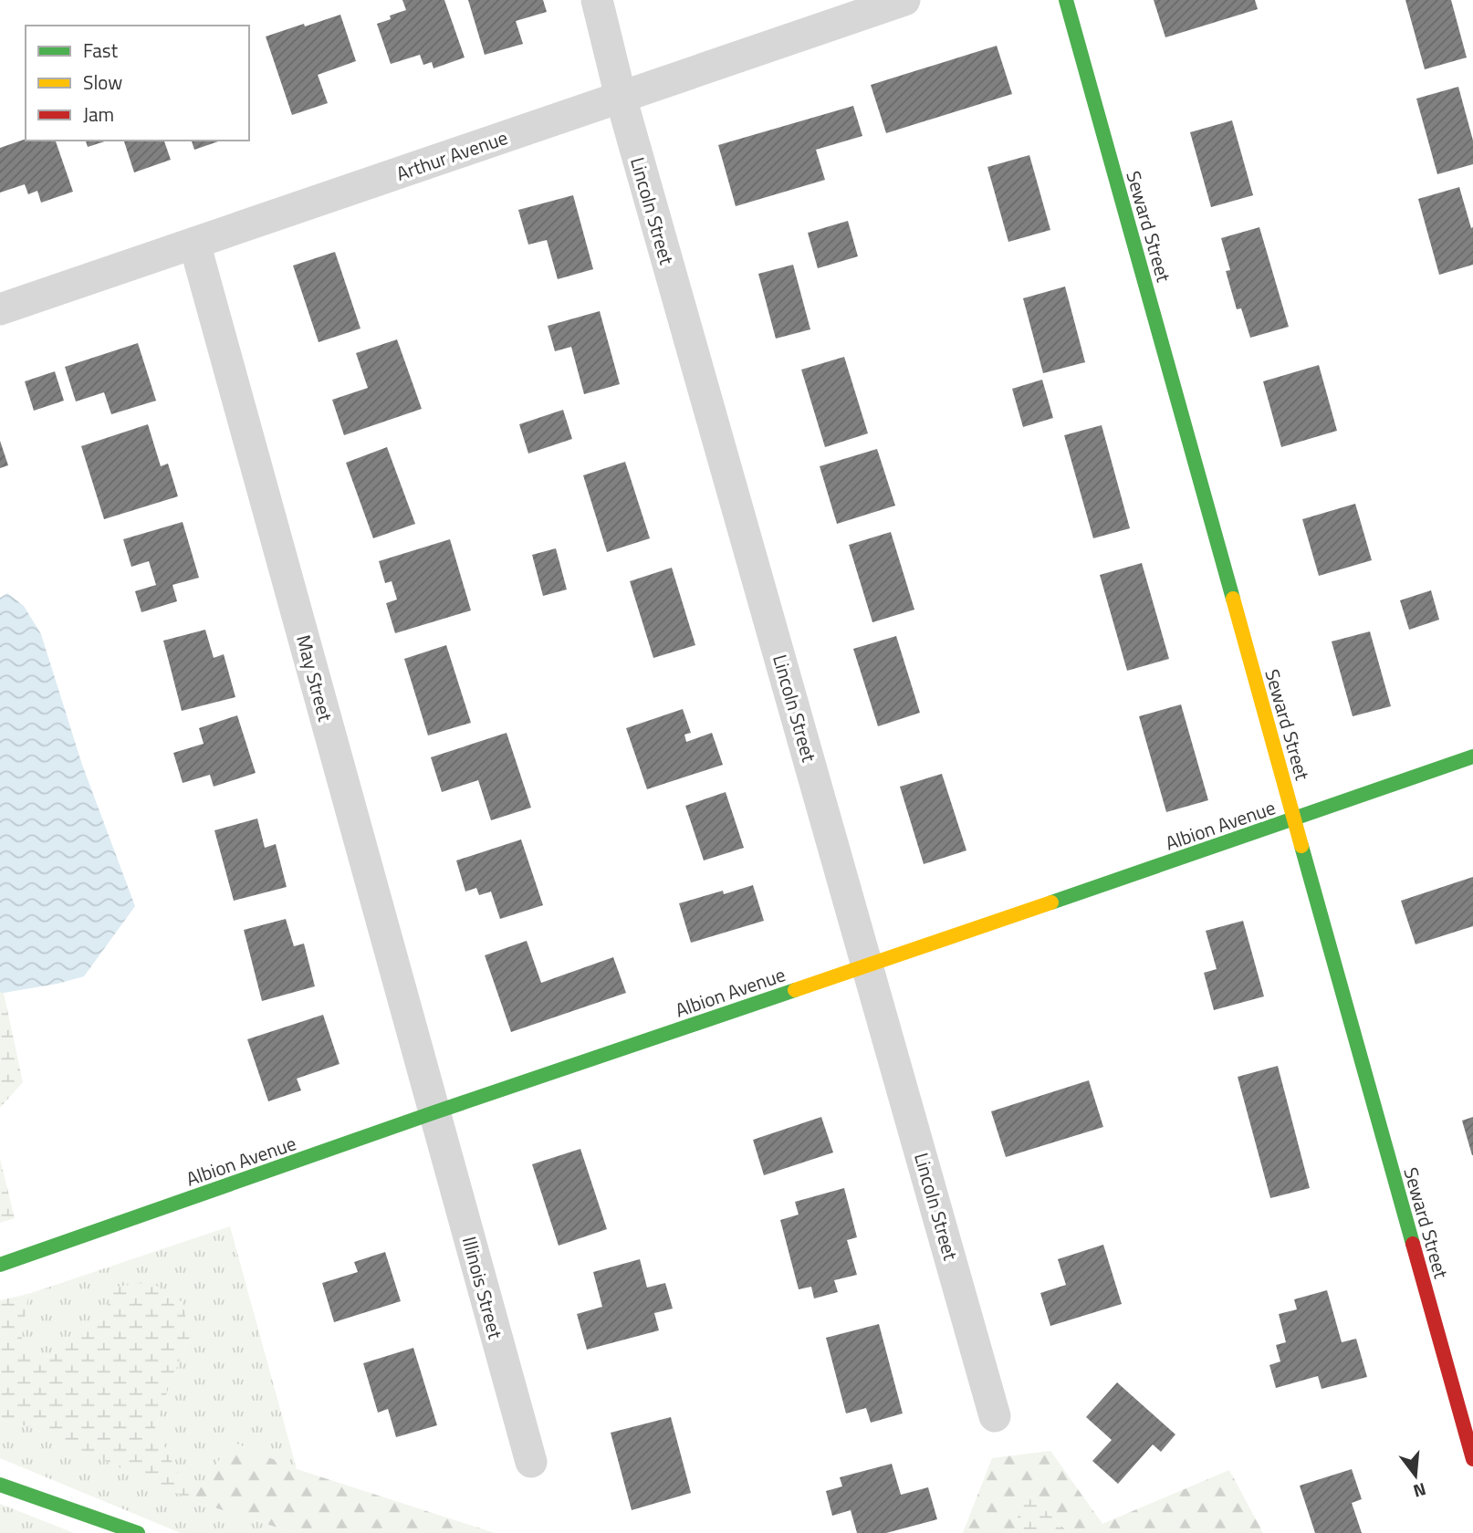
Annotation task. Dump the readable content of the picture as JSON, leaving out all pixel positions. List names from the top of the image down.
{
  "streets": {
    "main road": ["Seward Street", "Albion Avenue"],
    "street": [
      "Arthur Avenue",
      "Lincoln Street",
      "May Street",
      "Illinois Street"
    ]
  },
  "crossings": [
    ["Arthur Avenue", "Lincoln Street"],
    ["Arthur Avenue", "May Street"],
    ["Lincoln Street", "Albion Avenue"],
    ["Seward Street", "Albion Avenue"],
    ["May Street", "Albion Avenue"],
    ["May Street", "Illinois Street"],
    ["Albion Avenue", "Illinois Street"]
  ],
  "legend": ["Fast", "Slow", "Jam"],
  "north": "bottom"
}
